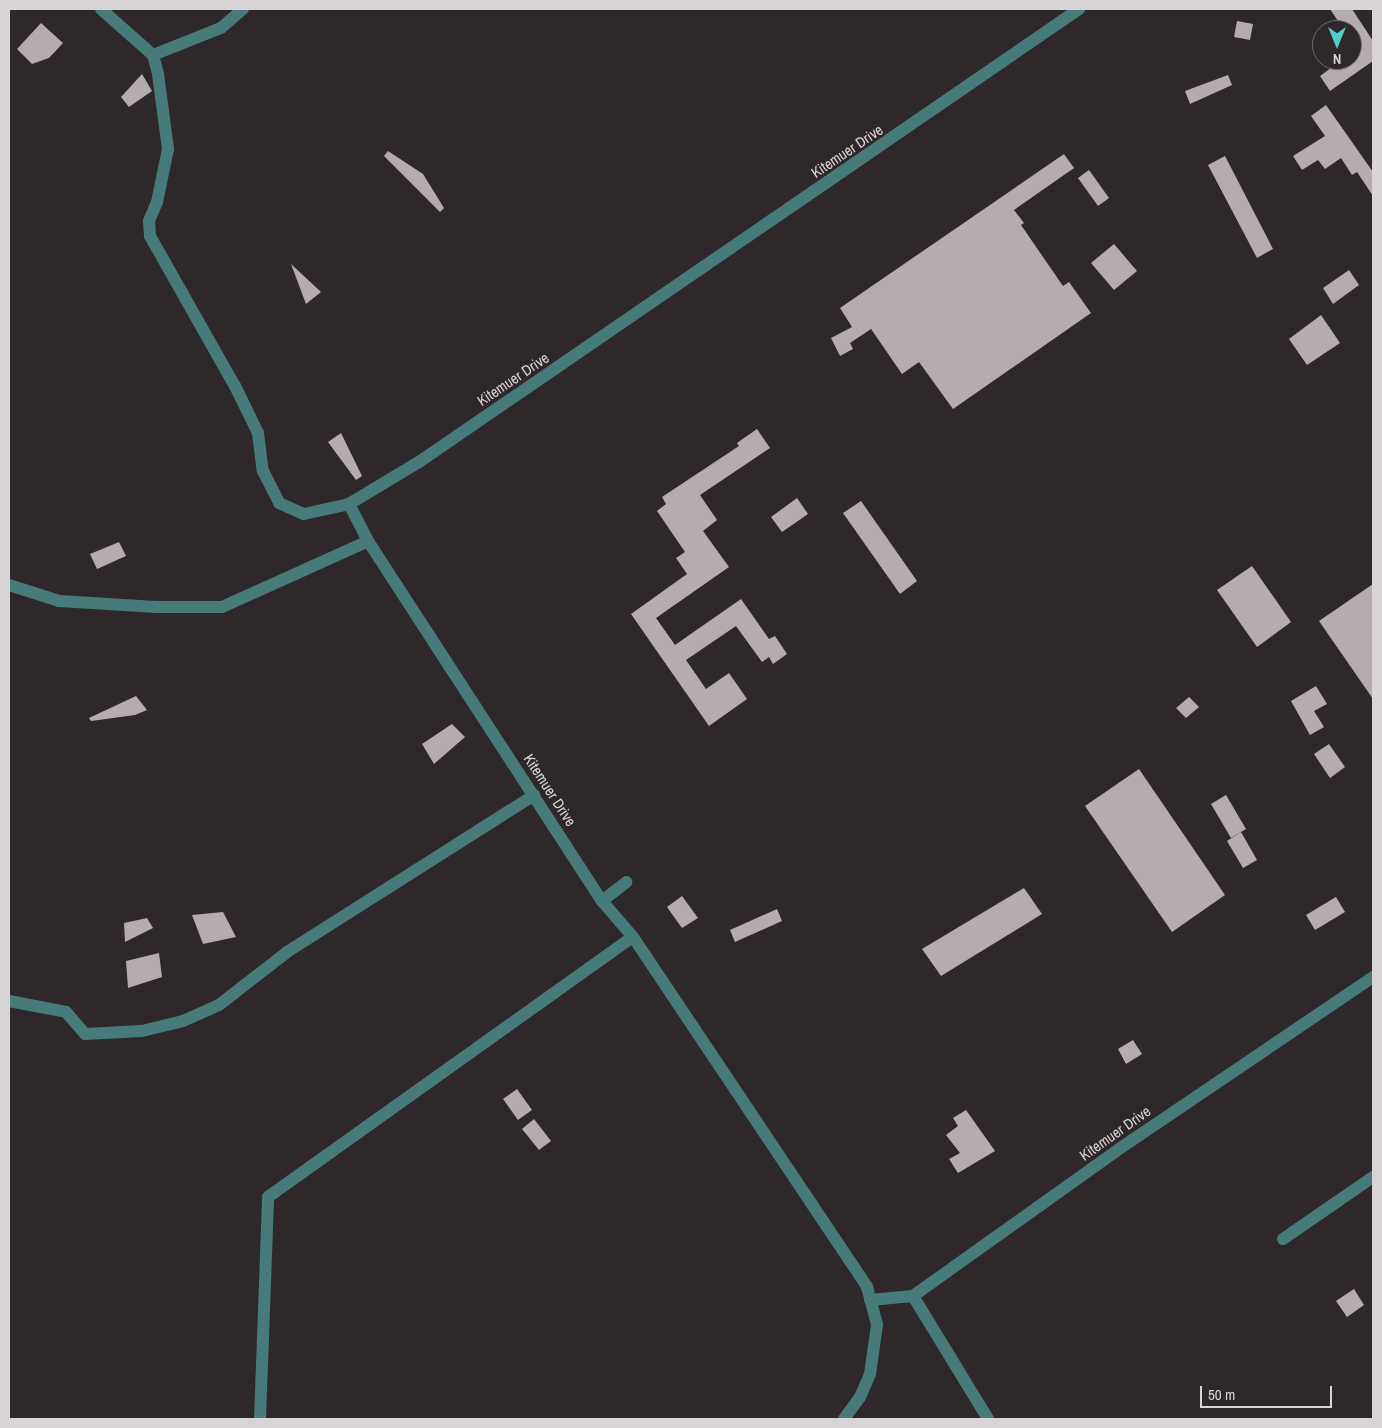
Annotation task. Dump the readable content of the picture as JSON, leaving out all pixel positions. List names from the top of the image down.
{
  "streets": {
    "street": ["Kitemuer Drive"]
  },
  "scale_bar": "50 m",
  "north": "bottom"
}
